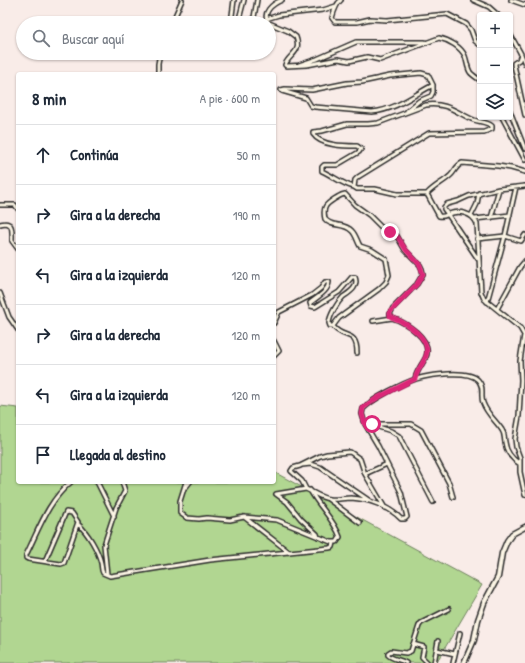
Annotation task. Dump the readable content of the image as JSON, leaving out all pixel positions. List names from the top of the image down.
{
  "page": {
    "map_buttons": ["+", "−"],
    "search": "Buscar aquí",
    "heading": ["8 min", "A pie · 600 m"],
    "list": [
      ["Continúa", "50 m"],
      ["Gira a la derecha", "190 m"],
      ["Gira a la izquierda", "120 m"],
      ["Gira a la derecha", "120 m"],
      ["Gira a la izquierda", "120 m"],
      "Llegada al destino"
    ]
  }
}
